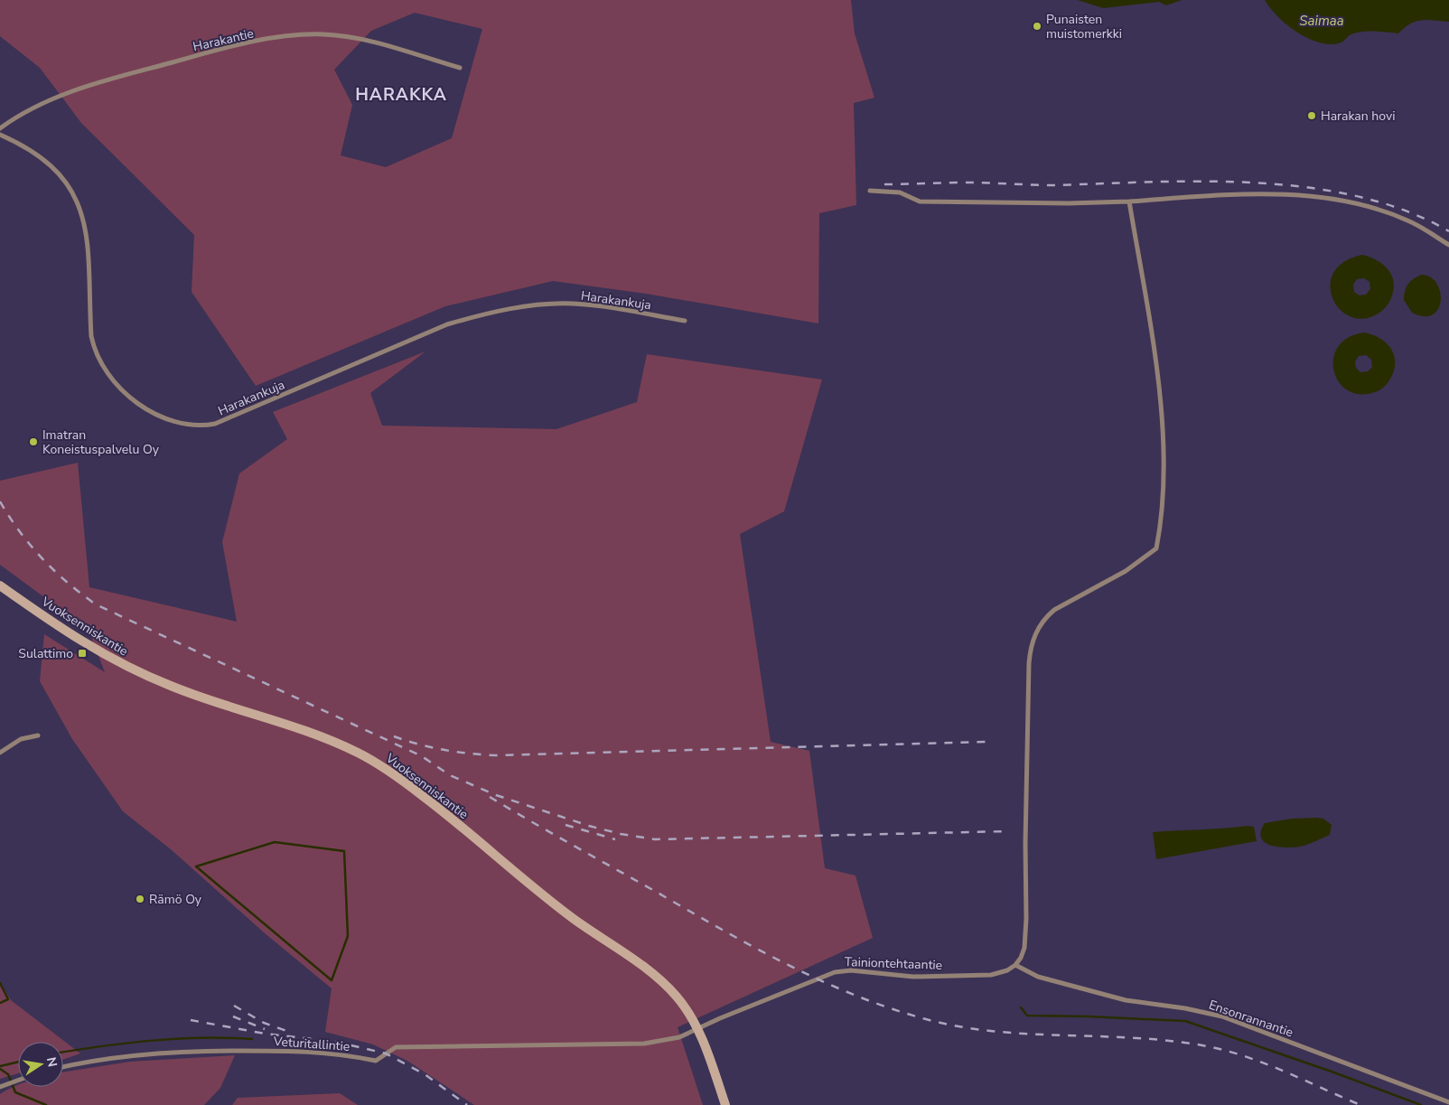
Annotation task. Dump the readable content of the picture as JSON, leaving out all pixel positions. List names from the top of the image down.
{
  "streets": {
    "street": [
      "Harakantie",
      "Harakankuja",
      "Vuoksenniskantie",
      "Tainiontehtaantie",
      "Ensonrannantie",
      "Veturitallintie"
    ]
  },
  "crossings": [
    ["Vuoksenniskantie", "Tainiontehtaantie"],
    ["Vuoksenniskantie", "Veturitallintie"],
    ["Tainiontehtaantie", "Ensonrannantie"],
    ["Tainiontehtaantie", "Veturitallintie"]
  ],
  "districts": ["HARAKKA"],
  "water": ["Saimaa"],
  "places": {
    "other": [
      "Punaisten muistomerkki",
      "Harakan hovi",
      "Imatran Koneistuspalvelu Oy",
      "Rämö Oy"
    ],
    "transit": ["Sulattimo"]
  },
  "north": "right"
}
